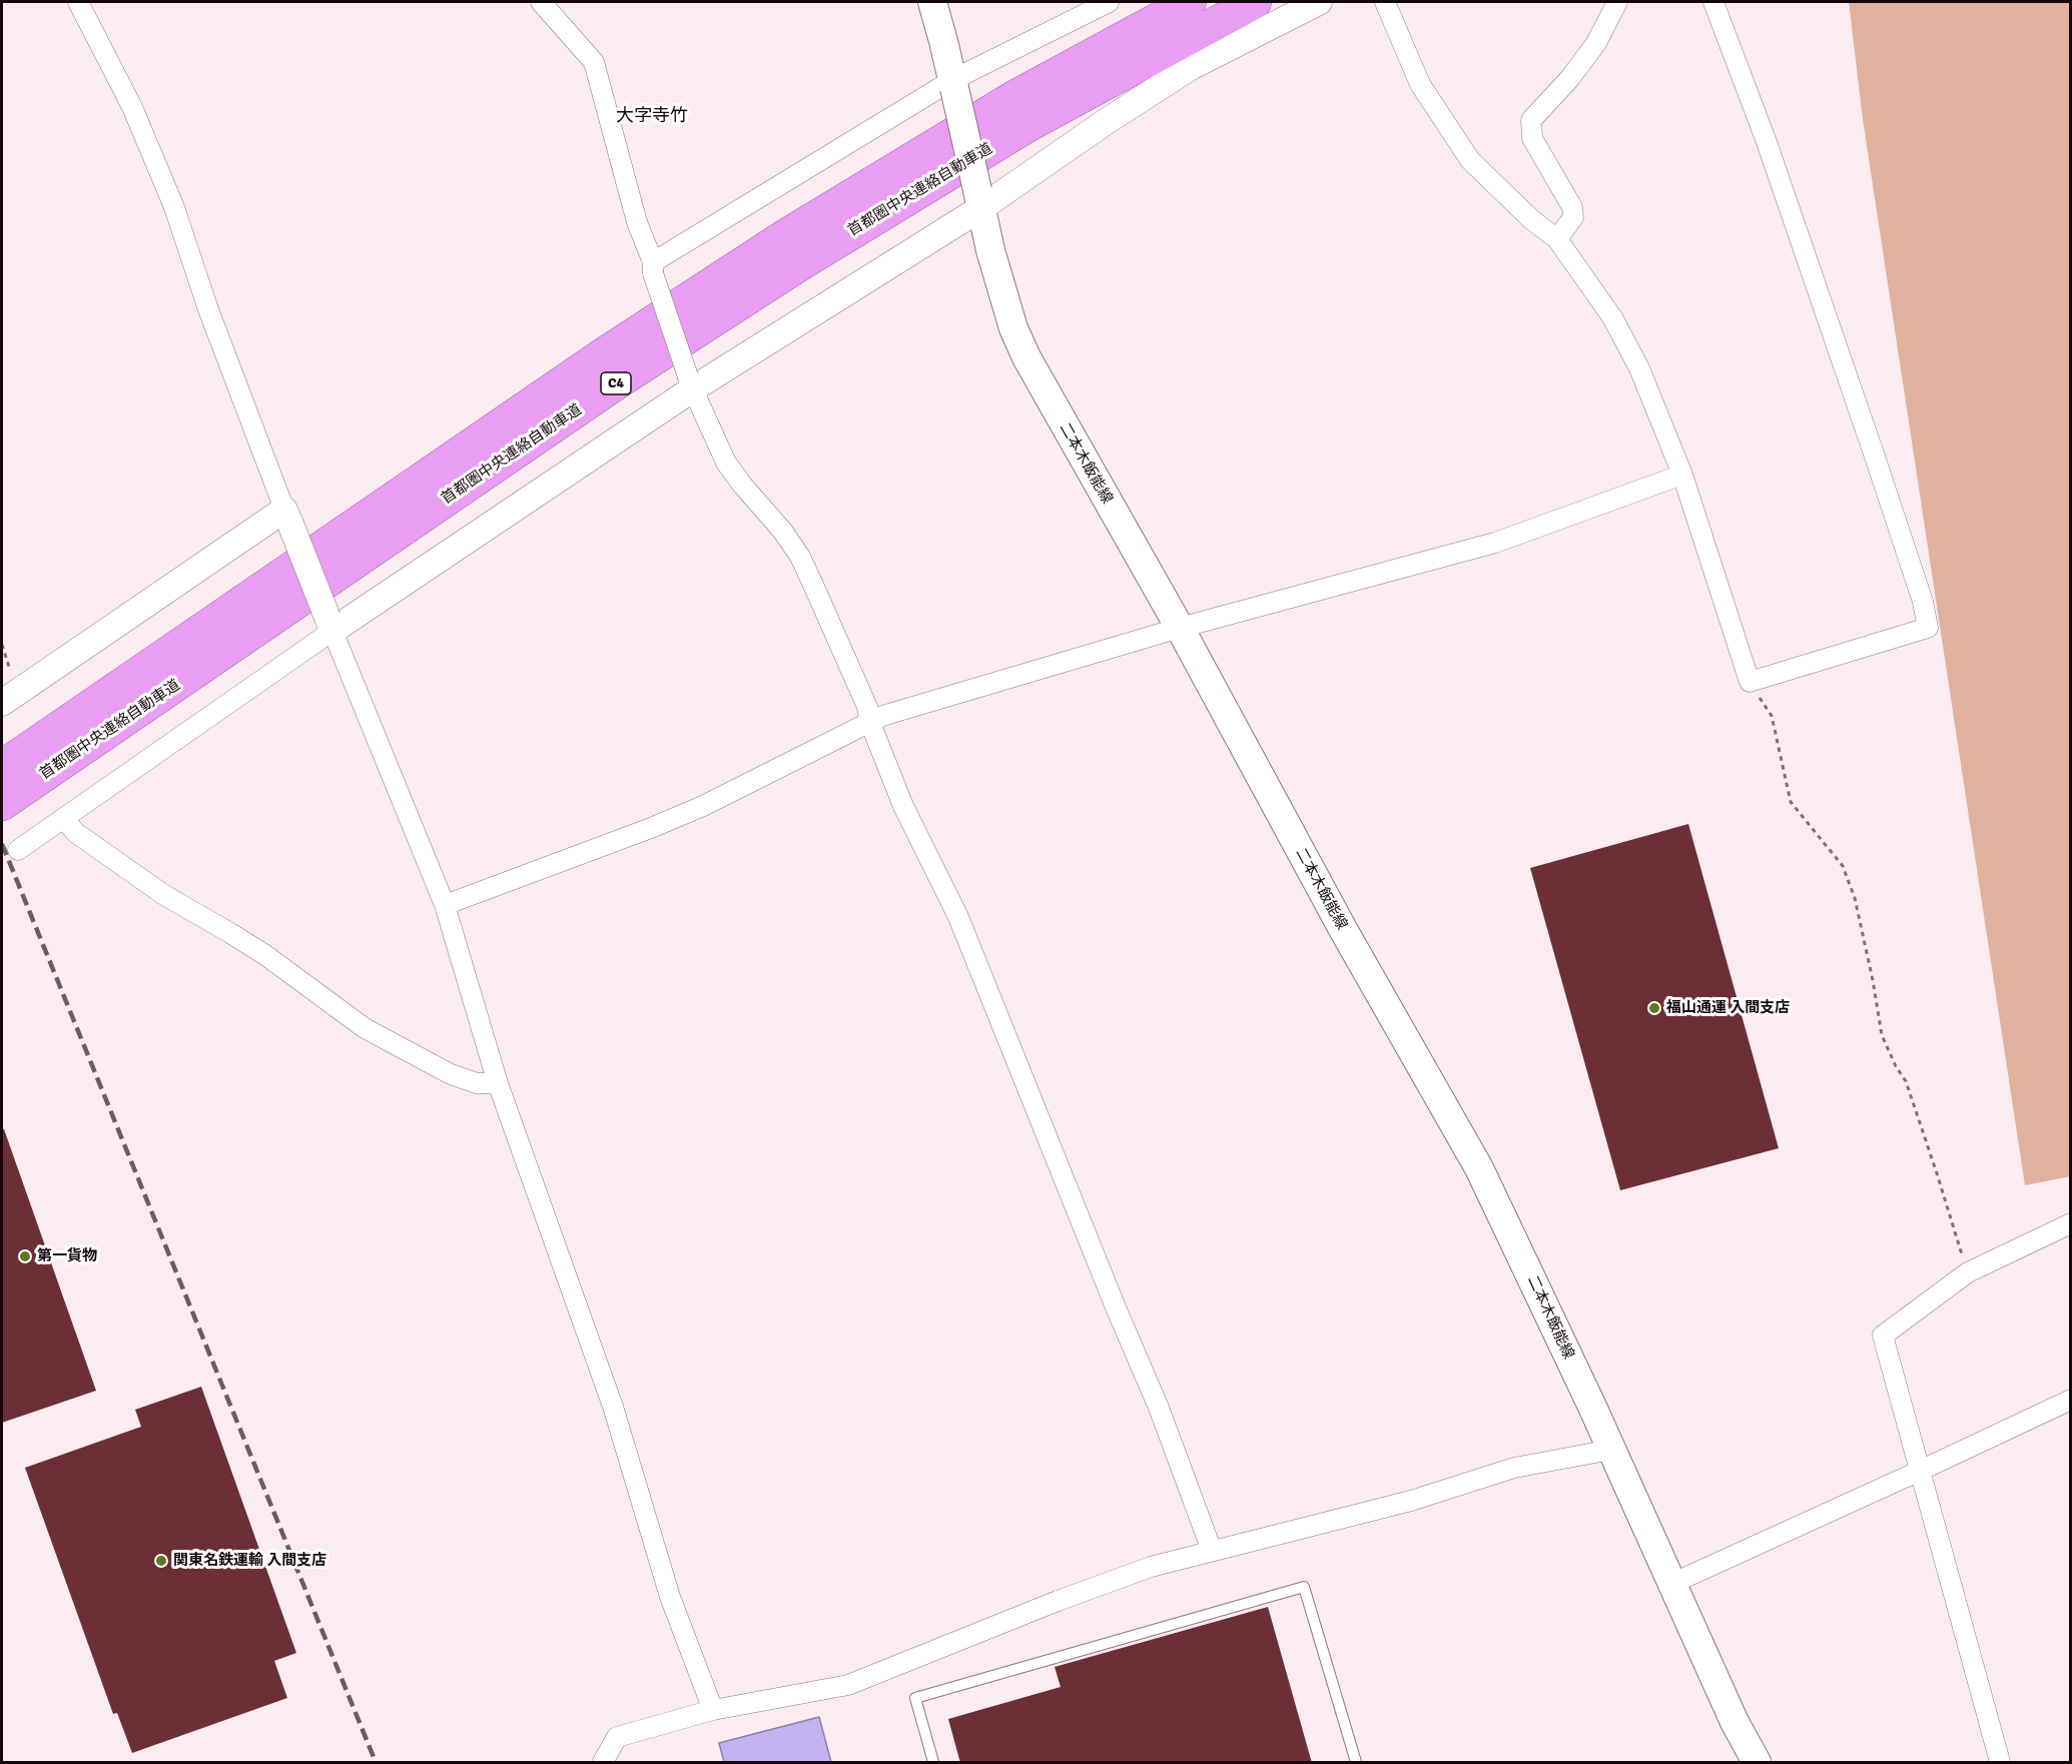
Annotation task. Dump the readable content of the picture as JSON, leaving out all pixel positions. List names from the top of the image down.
{
  "streets": {
    "highway": ["首都圏中央連絡自動車道", "C4"],
    "main road": ["二本木飯能線"]
  },
  "districts": ["大字寺竹"],
  "places": ["福山通運 入間支店", "第一貨物", "関東名鉄運輸 入間支店"]
}
